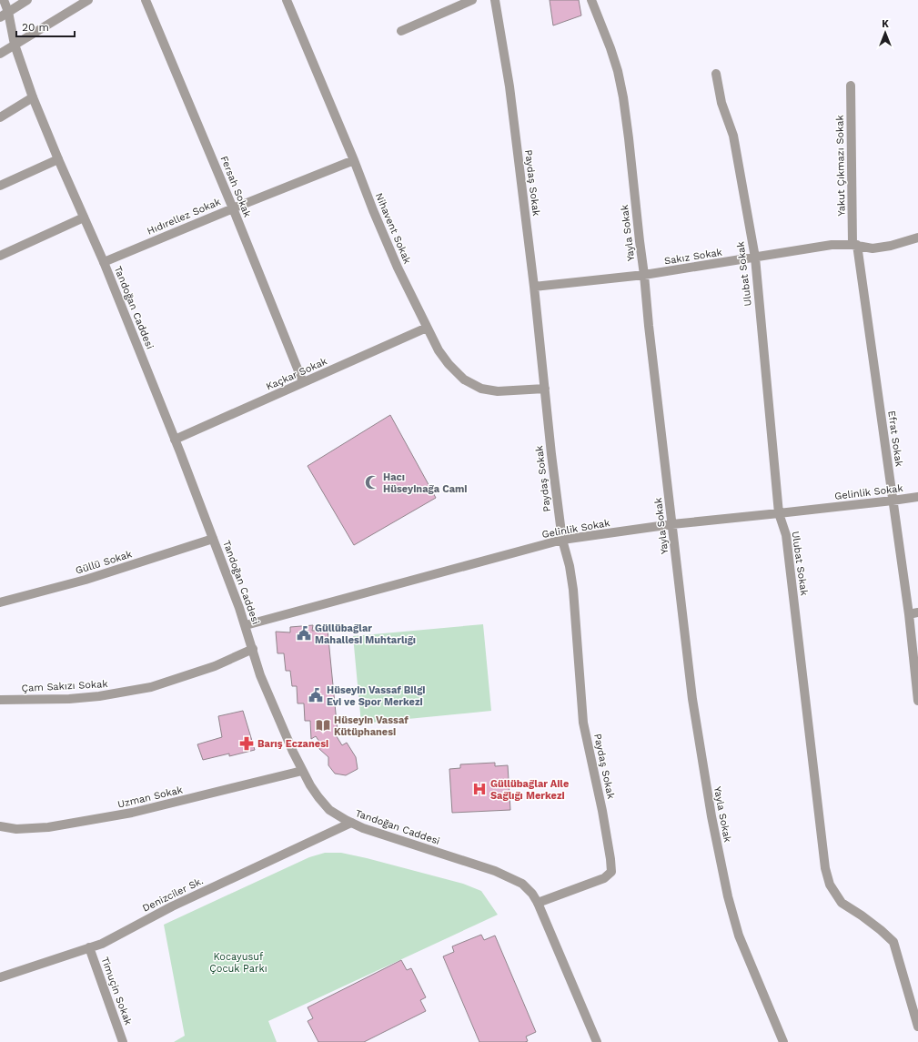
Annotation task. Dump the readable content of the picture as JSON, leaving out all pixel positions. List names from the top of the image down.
{
  "streets": {
    "street": [
      "Yakut Çıkmazı Sokak",
      "Paydaş Sokak",
      "Fersah Sokak",
      "Hıdırellez Sokak",
      "Nihavent Sokak",
      "Yayla Sokak",
      "Sakız Sokak",
      "Ulubat Sokak",
      "Tandoğan Caddesi",
      "Kaçkar Sokak",
      "Efrat Sokak",
      "Gelinlik Sokak",
      "Güllü Sokak",
      "Çam Sakızı Sokak",
      "Uzman Sokak",
      "Denizciler Sk.",
      "Timuçin Sokak"
    ]
  },
  "crossings": [
    ["Yakut Çıkmazı Sokak", "Sakız Sokak"],
    ["Yakut Çıkmazı Sokak", "Efrat Sokak"],
    ["Paydaş Sokak", "Nihavent Sokak"],
    ["Paydaş Sokak", "Sakız Sokak"],
    ["Paydaş Sokak", "Tandoğan Caddesi"],
    ["Paydaş Sokak", "Gelinlik Sokak"],
    ["Fersah Sokak", "Hıdırellez Sokak"],
    ["Fersah Sokak", "Kaçkar Sokak"],
    ["Hıdırellez Sokak", "Nihavent Sokak"],
    ["Hıdırellez Sokak", "Tandoğan Caddesi"],
    ["Nihavent Sokak", "Kaçkar Sokak"],
    ["Yayla Sokak", "Sakız Sokak"],
    ["Yayla Sokak", "Gelinlik Sokak"],
    ["Sakız Sokak", "Ulubat Sokak"],
    ["Sakız Sokak", "Efrat Sokak"],
    ["Ulubat Sokak", "Gelinlik Sokak"],
    ["Tandoğan Caddesi", "Kaçkar Sokak"],
    ["Tandoğan Caddesi", "Gelinlik Sokak"],
    ["Tandoğan Caddesi", "Güllü Sokak"],
    ["Tandoğan Caddesi", "Çam Sakızı Sokak"],
    ["Tandoğan Caddesi", "Uzman Sokak"],
    ["Tandoğan Caddesi", "Denizciler Sk."],
    ["Efrat Sokak", "Gelinlik Sokak"],
    ["Denizciler Sk.", "Timuçin Sokak"]
  ],
  "parks": ["Kocayusuf Çocuk Parkı"],
  "places": {
    "mosque": ["Hacı Hüseyinağa Cami"],
    "public building": ["Güllübağlar Mahallesi Muhtarlığı", "Hüseyin Vassaf Bilgi Evi ve Spor Merkezi"],
    "library": ["Hüseyin Vassaf Kütüphanesi"],
    "pharmacy": ["Barış Eczanesi"],
    "hospital": ["Güllübağlar Aile Sağlığı Merkezi"]
  },
  "scale_bar": "20 m",
  "north": "top"
}
